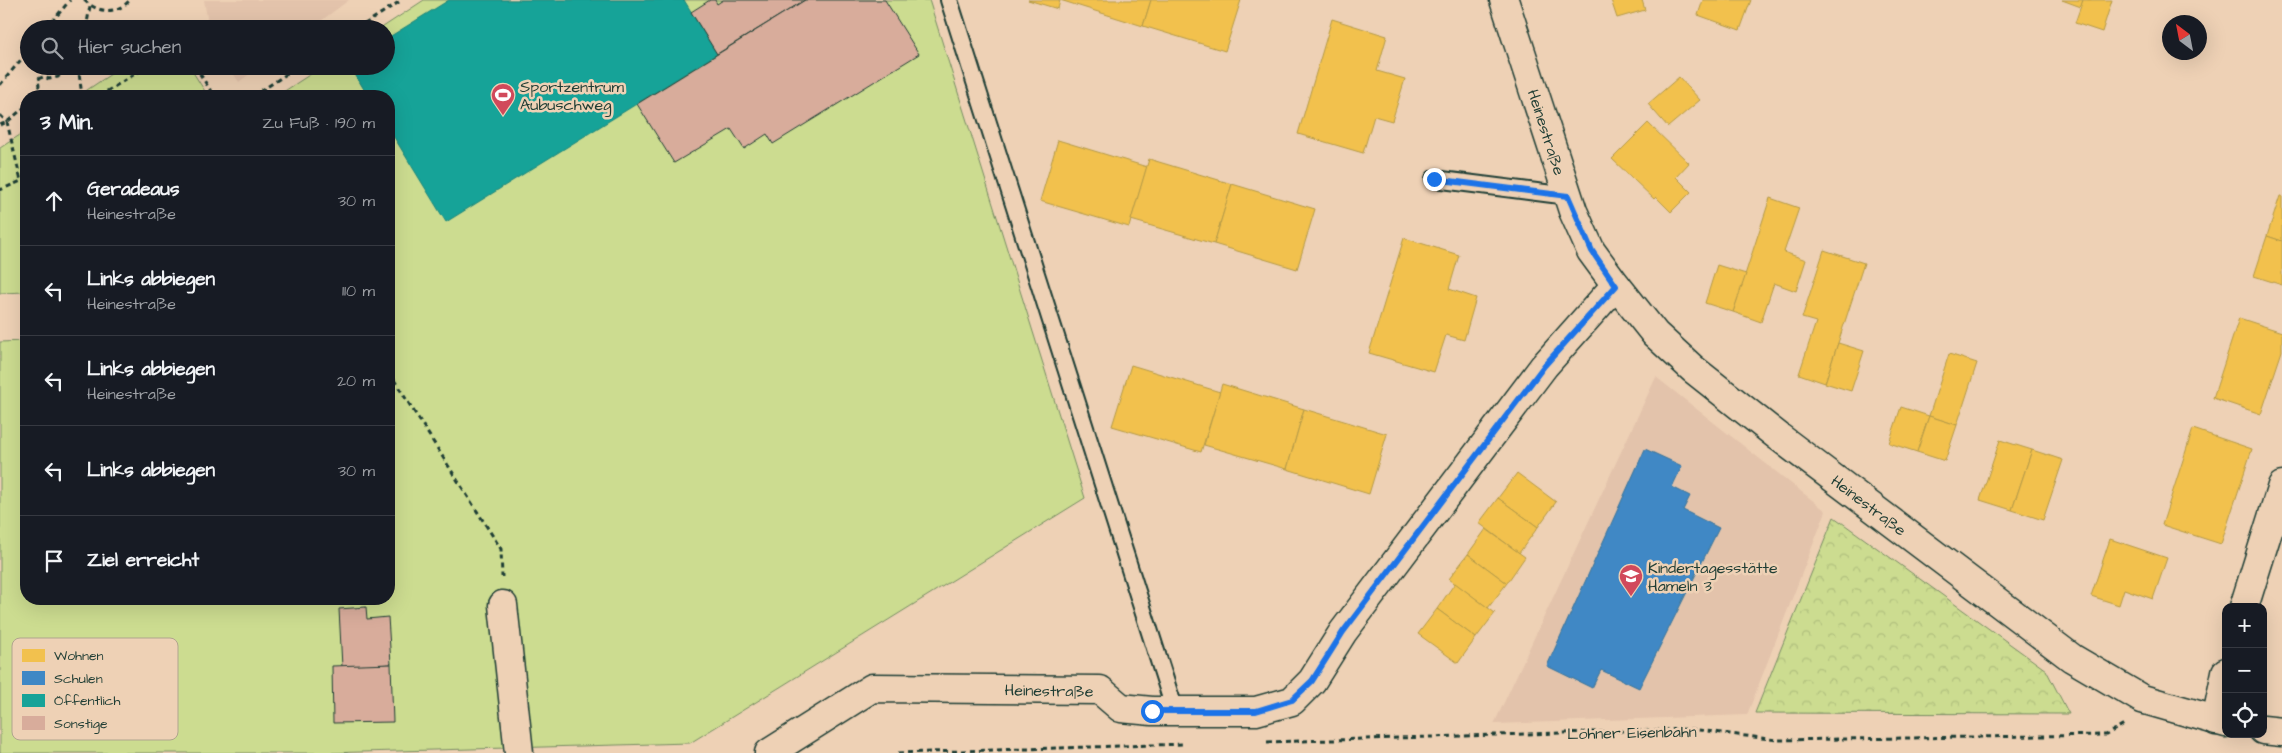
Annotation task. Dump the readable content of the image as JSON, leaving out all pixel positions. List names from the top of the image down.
{
  "streets": {
    "street": ["Heinestraße"],
    "path": ["Löhner Eisenbahn"]
  },
  "crossings": [
    ["Heinestraße", "Löhner Eisenbahn"]
  ],
  "places": {
    "sports": ["Sportzentrum Aubuschweg"],
    "school or university": ["Kindertagesstätte Hameln 3"]
  },
  "legend": [
    "Wohnen",
    "Schulen",
    "Öffentlich",
    "Sonstige"
  ],
  "north": "top left",
  "page": {
    "search": "Hier suchen",
    "heading": ["3 Min.", "Zu Fuß · 190 m"],
    "list": [
      ["Geradeaus", "Heinestraße", "30 m"],
      ["Links abbiegen", "Heinestraße", "110 m"],
      ["Links abbiegen", "Heinestraße", "20 m"],
      ["Links abbiegen", "30 m"],
      "Ziel erreicht"
    ],
    "map_buttons": ["+", "−"]
  }
}
